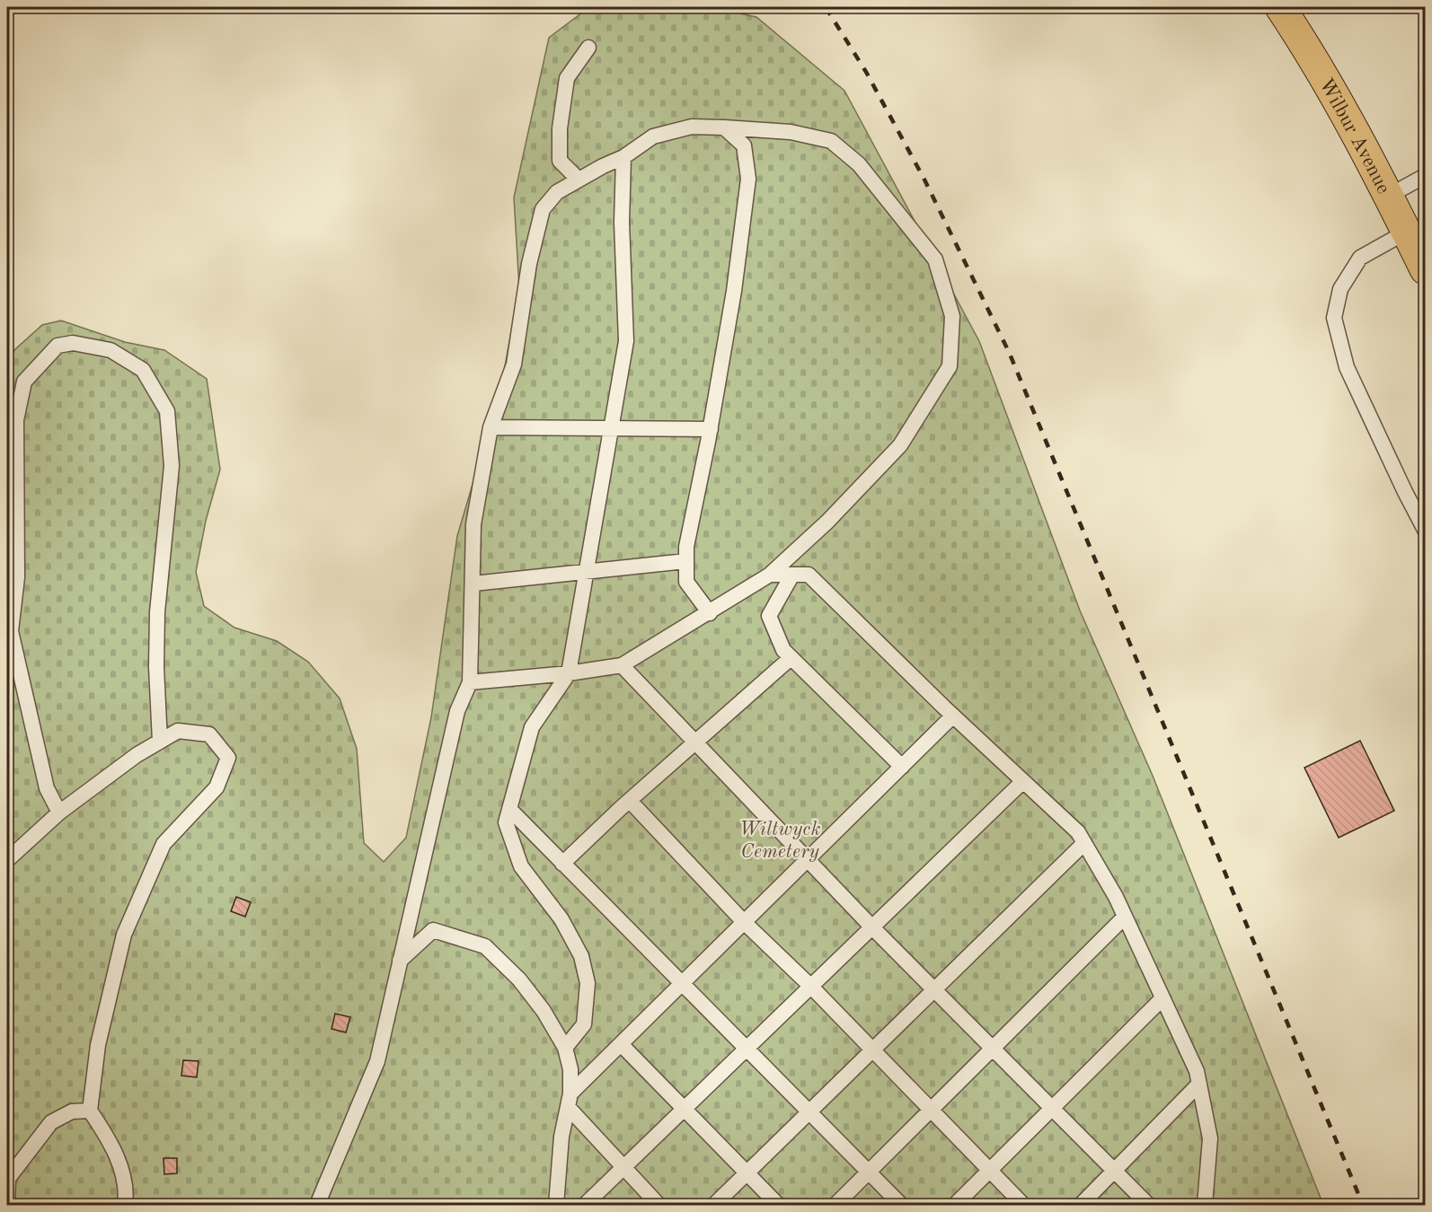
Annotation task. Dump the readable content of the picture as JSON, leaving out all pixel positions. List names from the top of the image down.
{
  "streets": {
    "main road": ["Wilbur Avenue"]
  },
  "parks": ["Wiltwyck Cemetery"]
}
